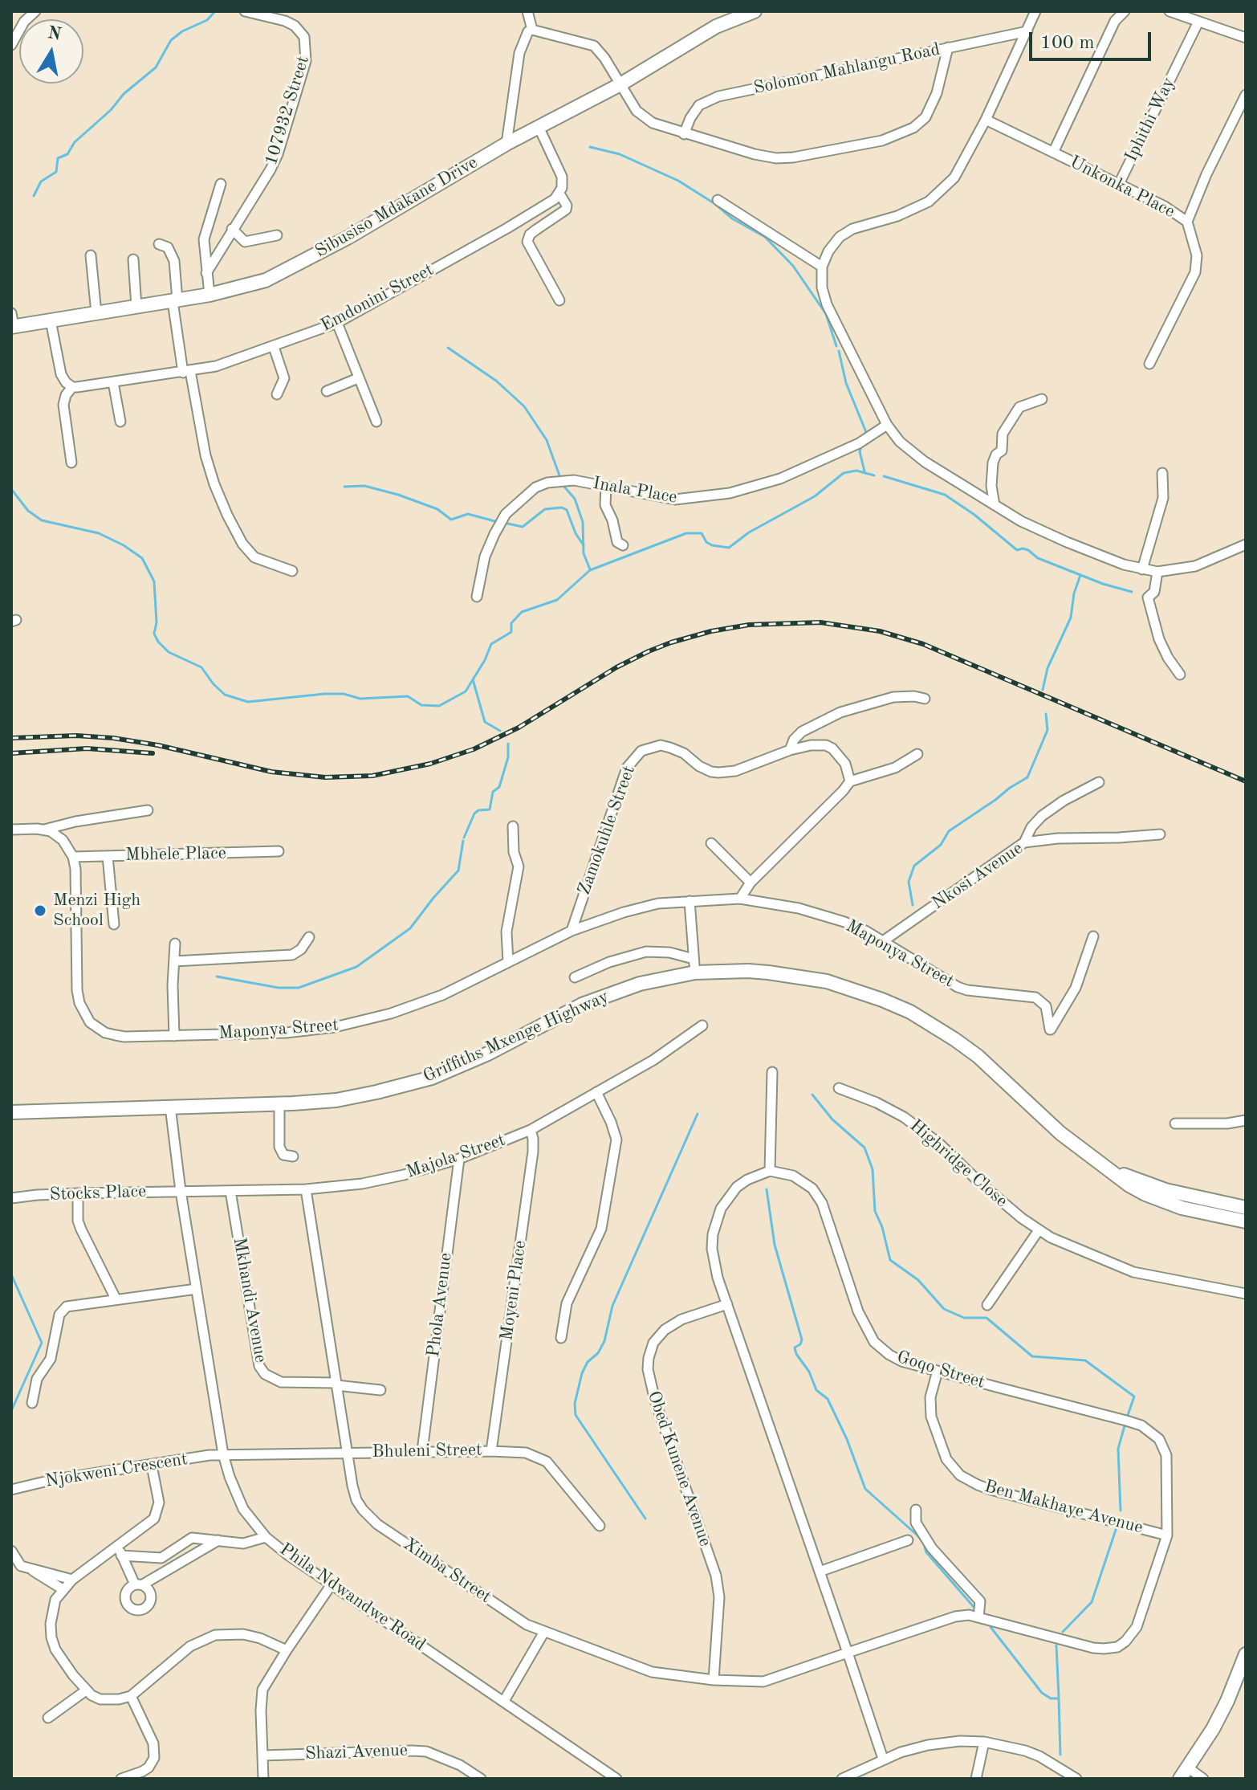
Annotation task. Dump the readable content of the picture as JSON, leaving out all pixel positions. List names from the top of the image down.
{
  "streets": {
    "street": [
      "Solomon Mahlangu Road",
      "107932 Street",
      "Iphithi Way",
      "Unkonka Place",
      "Sibusiso Mdakane Drive",
      "Emdonini Street",
      "Inala Place",
      "Zamokuhle Street",
      "Mbhele Place",
      "Nkosi Avenue",
      "Maponya Street",
      "Griffiths Mxenge Highway",
      "Majola Street",
      "Highridge Close",
      "Stocks Place",
      "Moyeni Place",
      "Mkhandi Avenue",
      "Phola Avenue",
      "Goqo Street",
      "Bhuleni Street",
      "Obed Kunene Avenue",
      "Njokweni Crescent",
      "Ben Makhaye Avenue",
      "Ximba Street",
      "Phila Ndwandwe Road",
      "Shazi Avenue"
    ]
  },
  "crossings": [
    ["Iphithi Way", "Unkonka Place"],
    ["Zamokuhle Street", "Maponya Street"],
    ["Mbhele Place", "Maponya Street"],
    ["Nkosi Avenue", "Maponya Street"],
    ["Griffiths Mxenge Highway", "Phila Ndwandwe Road"],
    ["Majola Street", "Stocks Place"],
    ["Majola Street", "Moyeni Place"],
    ["Majola Street", "Mkhandi Avenue"],
    ["Majola Street", "Phola Avenue"],
    ["Majola Street", "Ximba Street"],
    ["Majola Street", "Phila Ndwandwe Road"],
    ["Stocks Place", "Phila Ndwandwe Road"],
    ["Moyeni Place", "Bhuleni Street"],
    ["Mkhandi Avenue", "Ximba Street"],
    ["Phola Avenue", "Bhuleni Street"],
    ["Goqo Street", "Ben Makhaye Avenue"],
    ["Goqo Street", "Ximba Street"],
    ["Bhuleni Street", "Njokweni Crescent"],
    ["Bhuleni Street", "Ximba Street"],
    ["Bhuleni Street", "Phila Ndwandwe Road"],
    ["Obed Kunene Avenue", "Ximba Street"],
    ["Njokweni Crescent", "Phila Ndwandwe Road"]
  ],
  "places": ["Menzi High School"],
  "scale_bar": "100 m",
  "north": "top"
}
